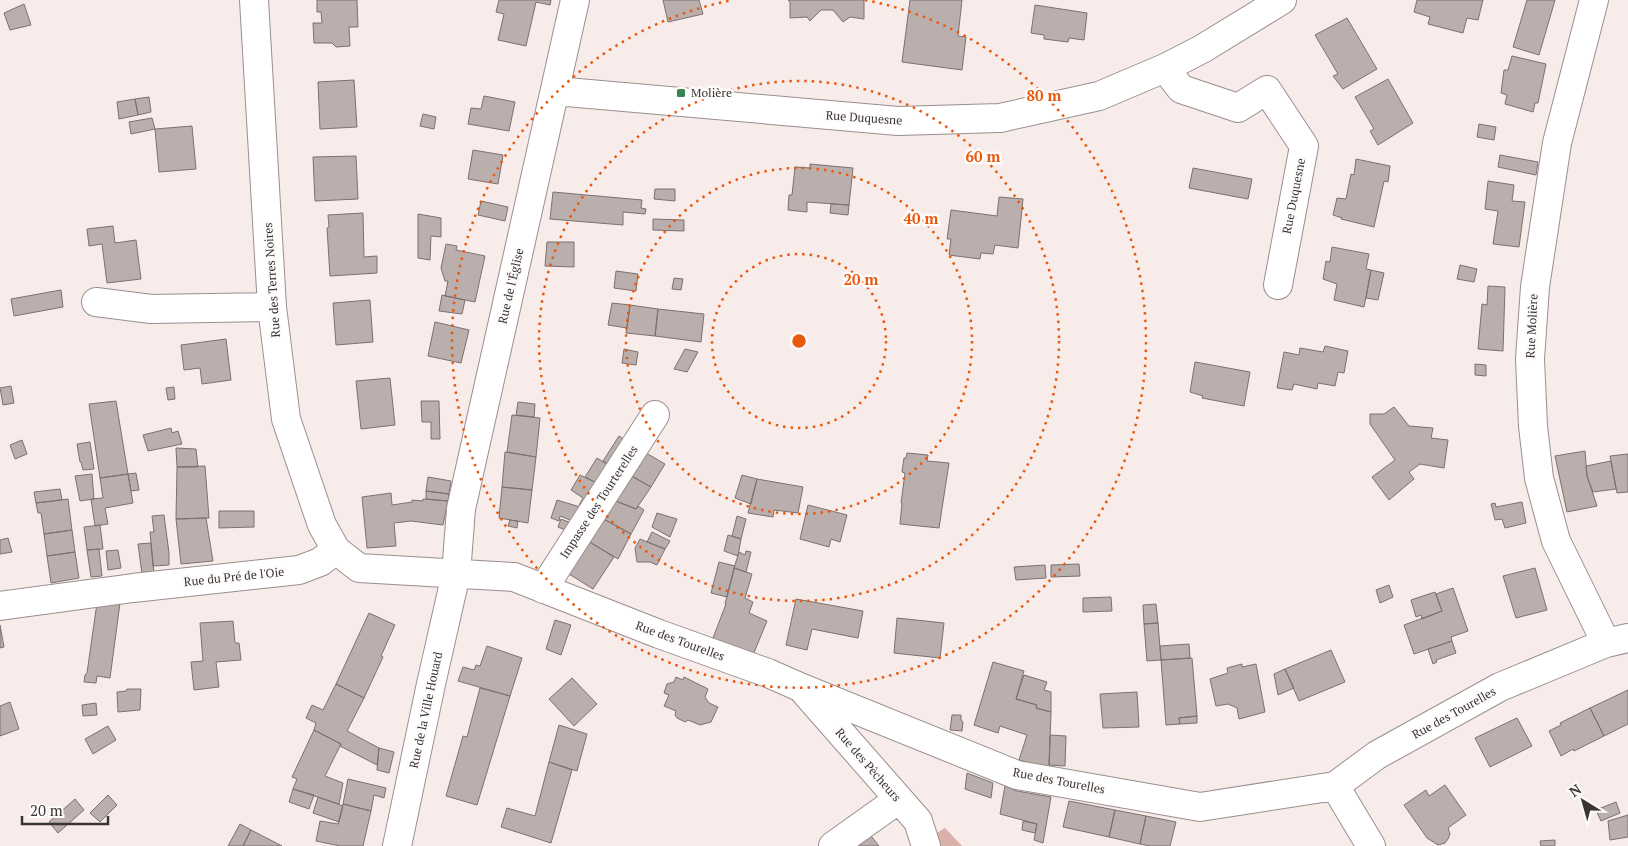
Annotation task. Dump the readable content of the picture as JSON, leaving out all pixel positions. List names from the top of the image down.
{
  "streets": {
    "street": [
      "Rue Duquesne",
      "Rue des Terres Noires",
      "Rue de l'Église",
      "Rue Molière",
      "Impasse des Tourterelles",
      "Rue du Pré de l'Oie",
      "Rue des Tourelles",
      "Rue de la Ville Houard",
      "Rue des Pêcheurs"
    ]
  },
  "crossings": [
    ["Rue Duquesne", "Rue de l'Église"],
    ["Rue des Terres Noires", "Rue du Pré de l'Oie"],
    ["Rue de l'Église", "Rue des Tourelles"],
    ["Rue de l'Église", "Rue de la Ville Houard"],
    ["Rue Molière", "Rue des Tourelles"],
    ["Impasse des Tourterelles", "Rue des Tourelles"],
    ["Rue des Tourelles", "Rue de la Ville Houard"],
    ["Rue des Tourelles", "Rue des Pêcheurs"]
  ],
  "places": {
    "transit": ["Molière"]
  },
  "scale_bar": "20 m",
  "north": "top left",
  "rings": [
    "80 m",
    "60 m",
    "40 m",
    "20 m"
  ]
}
